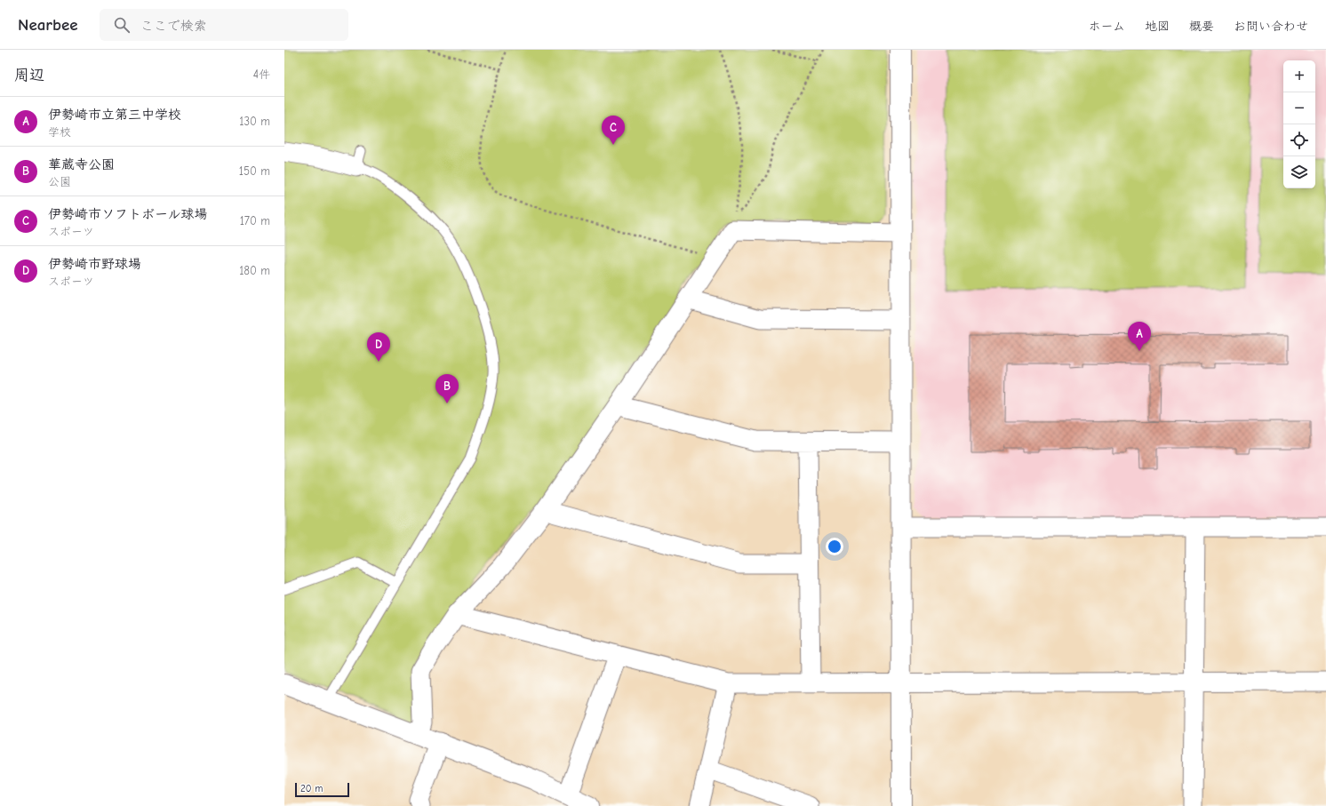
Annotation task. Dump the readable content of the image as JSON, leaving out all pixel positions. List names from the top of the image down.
{
  "scale_bar": "20 m",
  "page": {
    "header": "Nearbee",
    "search": "ここで検索",
    "nav": [
      "ホーム",
      "地図",
      "概要",
      "お問い合わせ"
    ],
    "heading": ["周辺", "4件"],
    "map_buttons": ["+", "−"],
    "list": [
      {
        "mark": "A",
        "name": "伊勢崎市立第三中学校",
        "note": "学校",
        "value": "130 m"
      },
      {
        "mark": "B",
        "name": "華蔵寺公園",
        "note": "公園",
        "value": "150 m"
      },
      {
        "mark": "C",
        "name": "伊勢崎市ソフトボール球場",
        "note": "スポーツ",
        "value": "170 m"
      },
      {
        "mark": "D",
        "name": "伊勢崎市野球場",
        "note": "スポーツ",
        "value": "180 m"
      }
    ],
    "pins": [
      "C",
      "A",
      "D",
      "B"
    ],
    "scale": "20 m"
  }
}
